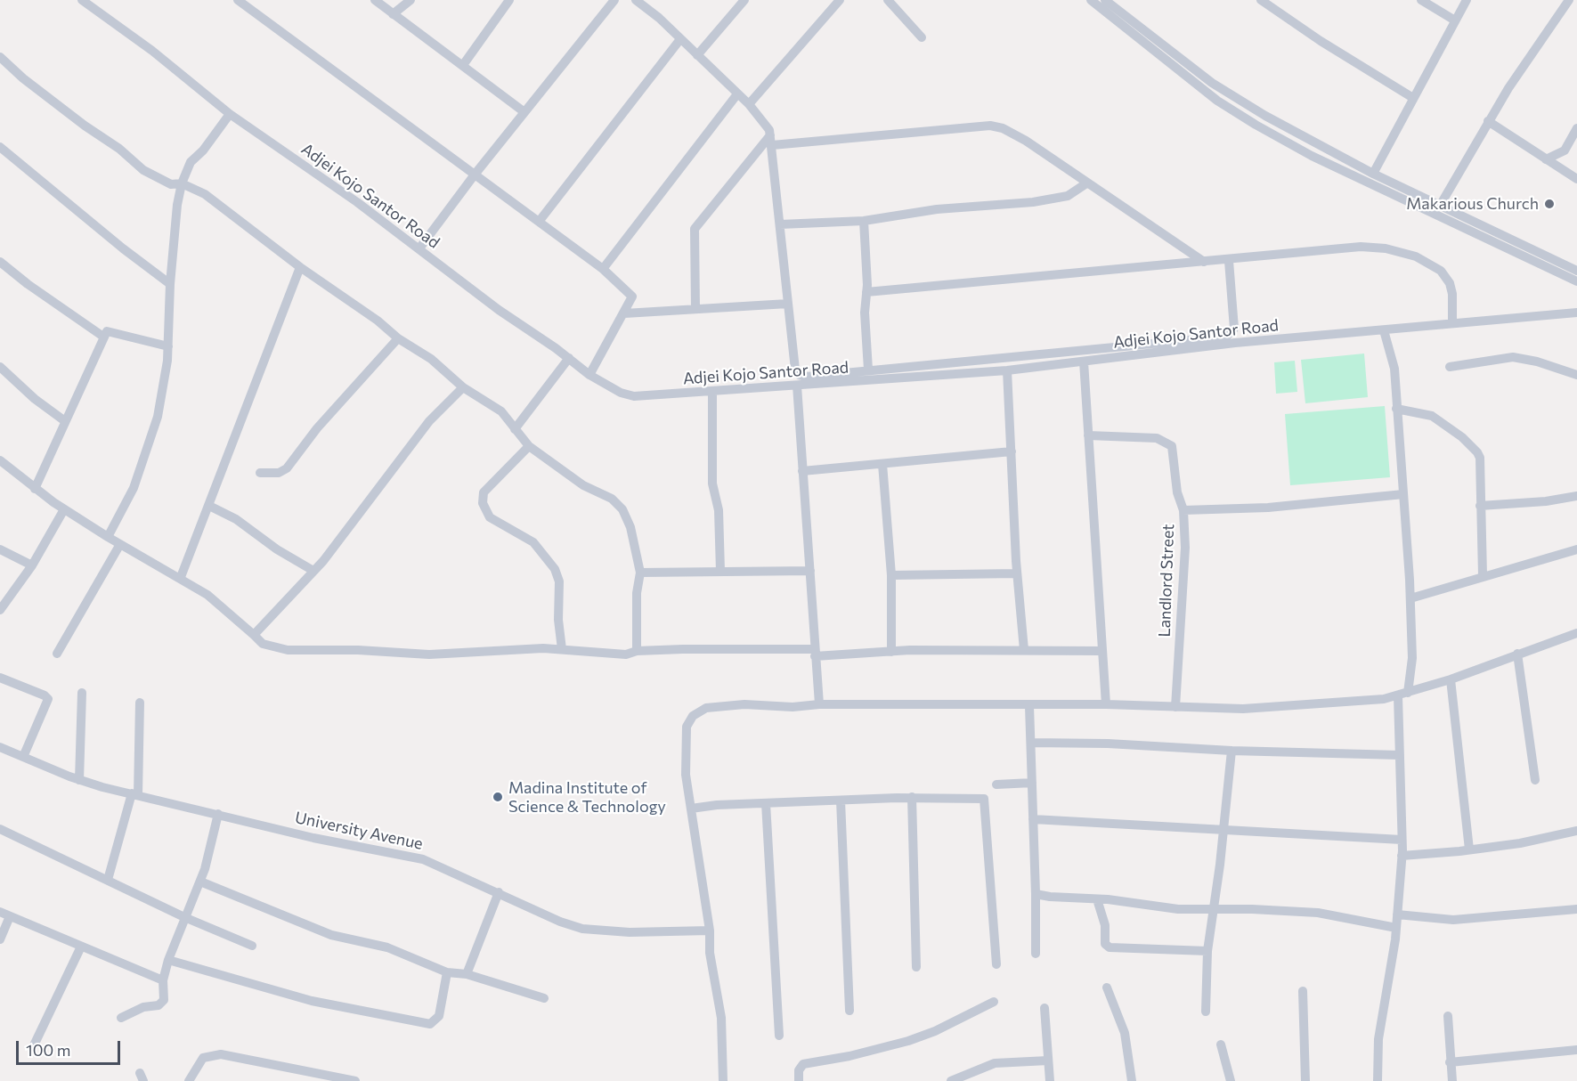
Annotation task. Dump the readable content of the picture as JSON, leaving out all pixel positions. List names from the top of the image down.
{
  "streets": {
    "street": ["Adjei Kojo Santor Road", "Landlord Street", "University Avenue"]
  },
  "places": ["Makarious Church", "Madina Institute of Science & Technology"],
  "scale_bar": "100 m"
}
